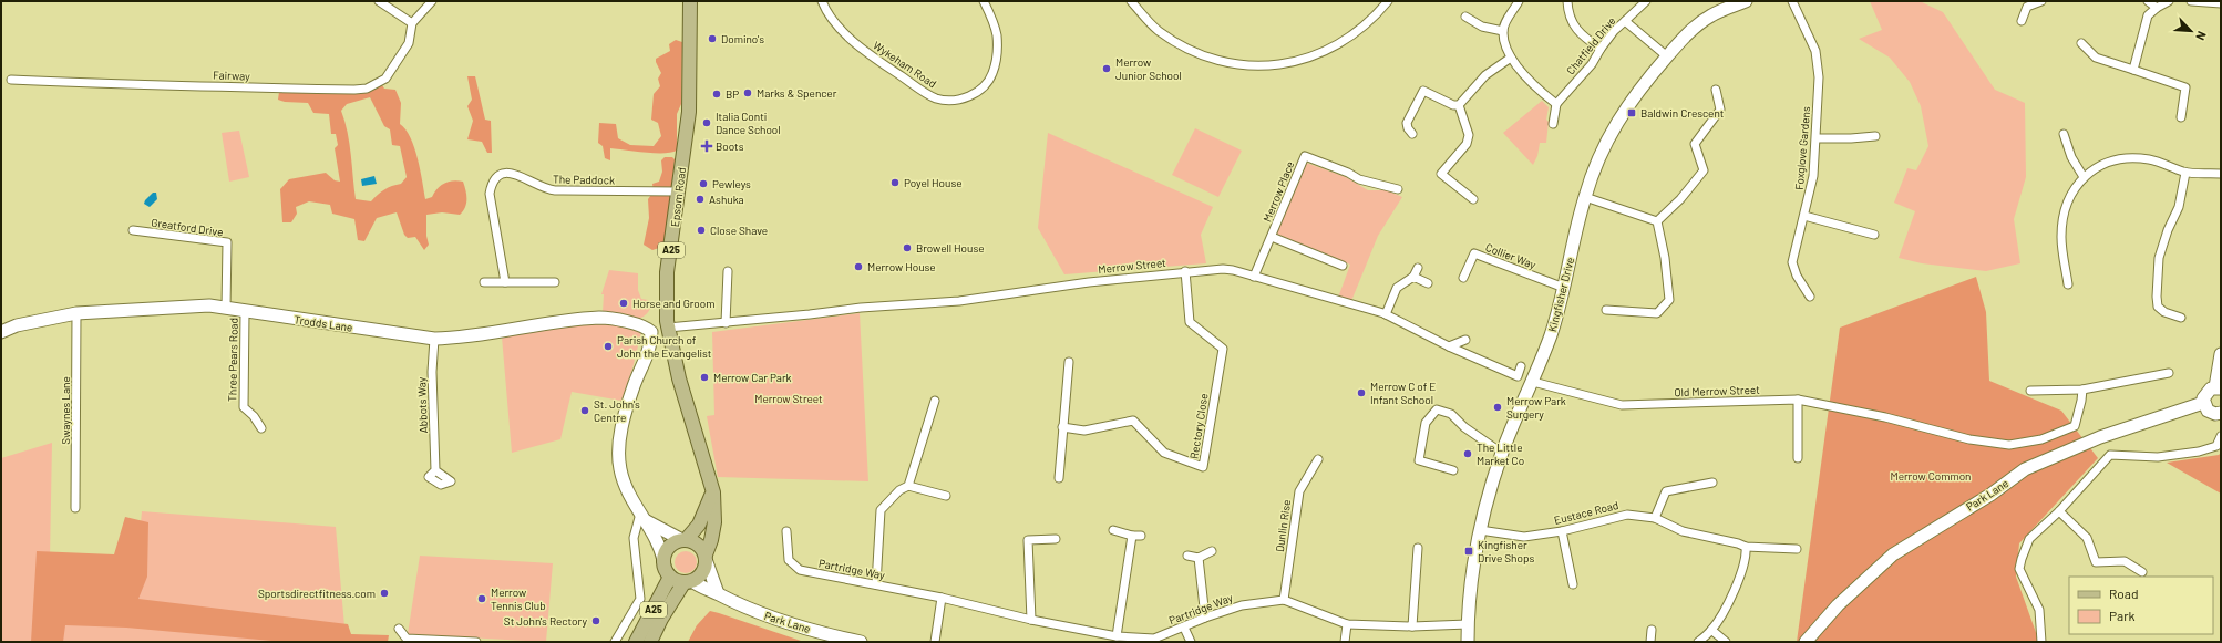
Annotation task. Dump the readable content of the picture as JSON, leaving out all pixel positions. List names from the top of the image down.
{
  "streets": {
    "main road": ["Epsom Road", "A25"],
    "street": [
      "Chatfield Drive",
      "Wykeham Road",
      "Fairway",
      "Foxglove Gardens",
      "The Paddock",
      "Merrow Place",
      "Greatford Drive",
      "Collier Way",
      "Merrow Street",
      "Kingfisher Drive",
      "Trodds Lane",
      "Three Pears Road",
      "Old Merrow Street",
      "Abbots Way",
      "Swaynes Lane",
      "Rectory Close",
      "Park Lane",
      "Eustace Road",
      "Dunlin Rise",
      "Partridge Way"
    ]
  },
  "crossings": [
    ["Chatfield Drive", "Kingfisher Drive"],
    ["The Paddock", "Epsom Road"],
    ["Merrow Place", "Merrow Street"],
    ["Epsom Road", "A25"],
    ["Epsom Road", "Merrow Street"],
    ["Epsom Road", "Park Lane"],
    ["Greatford Drive", "Trodds Lane"],
    ["A25", "Park Lane"],
    ["Collier Way", "Kingfisher Drive"],
    ["Merrow Street", "Rectory Close"],
    ["Kingfisher Drive", "Old Merrow Street"],
    ["Kingfisher Drive", "Eustace Road"],
    ["Kingfisher Drive", "Partridge Way"],
    ["Trodds Lane", "Three Pears Road"],
    ["Trodds Lane", "Abbots Way"],
    ["Trodds Lane", "Swaynes Lane"],
    ["Dunlin Rise", "Partridge Way"]
  ],
  "parks": ["Merrow Street", "Merrow Common"],
  "places": {
    "other": [
      "Domino's",
      "Merrow Junior School",
      "Marks & Spencer",
      "BP",
      "Italia Conti Dance School",
      "Poyel House",
      "Pewleys",
      "Ashuka",
      "Close Shave",
      "Browell House",
      "Merrow House",
      "Horse and Groom",
      "Parish Church of John the Evangelist",
      "Merrow Car Park",
      "Merrow C of E Infant School",
      "Merrow Park Surgery",
      "St. John's Centre",
      "The Little Market Co",
      "Sportsdirectfitness.com",
      "Merrow Tennis Club",
      "St John's Rectory"
    ],
    "transit": ["Baldwin Crescent", "Kingfisher Drive Shops"],
    "health": ["Boots"]
  },
  "legend": ["Road", "Park"],
  "north": "bottom right"
}
